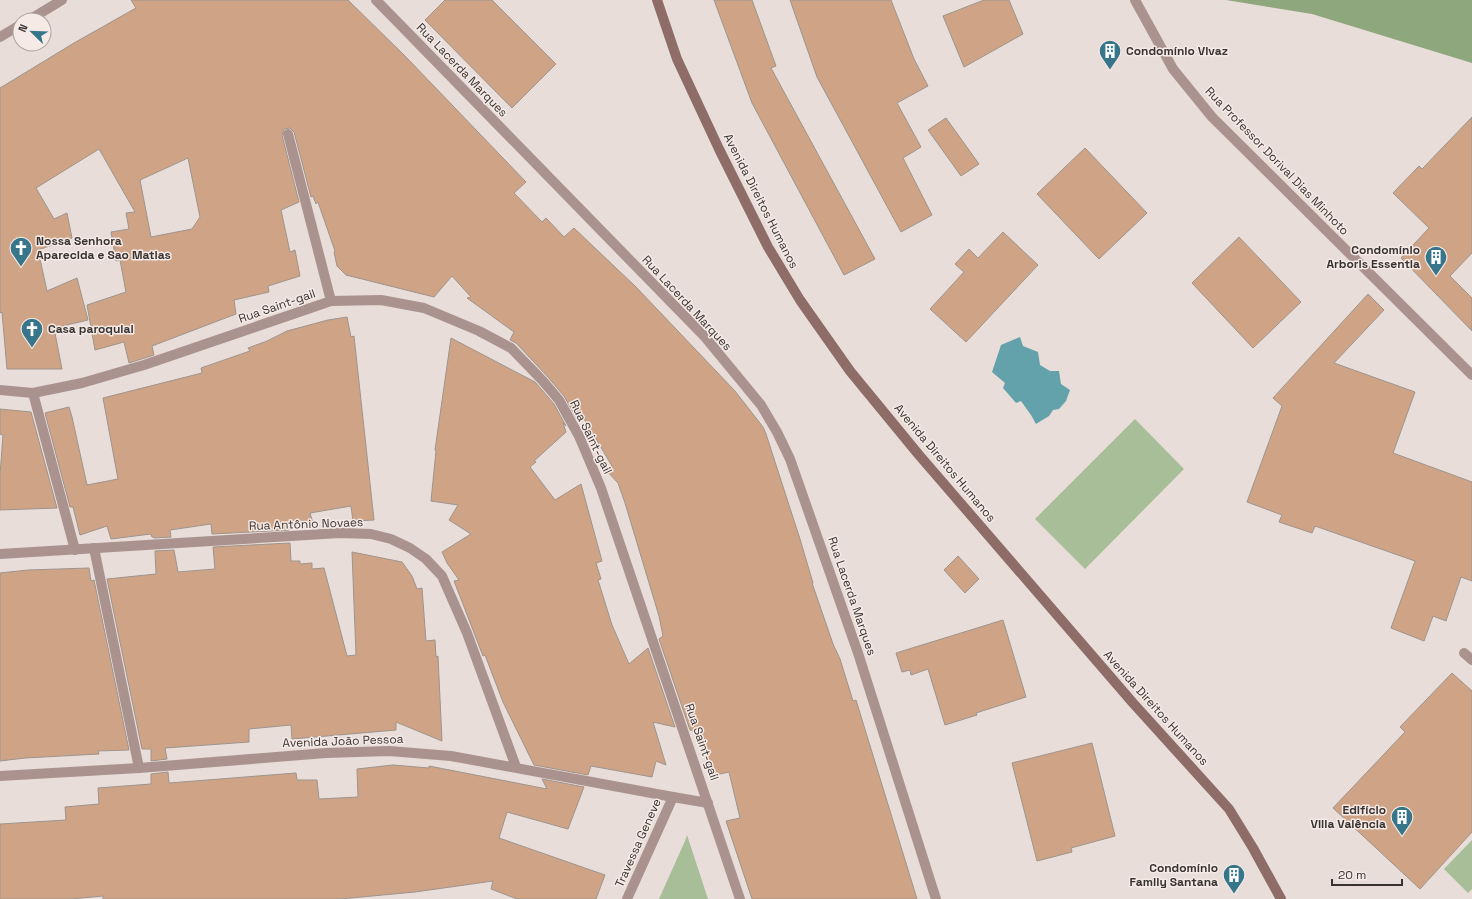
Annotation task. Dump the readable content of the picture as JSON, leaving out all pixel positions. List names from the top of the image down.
{
  "streets": {
    "main road": ["Avenida Direitos Humanos"],
    "street": [
      "Rua Lacerda Marques",
      "Rua Professor Dorival Dias Minhoto",
      "Rua Saint-gail",
      "Rua Antônio Novaes",
      "Avenida João Pessoa",
      "Travessa Geneve"
    ]
  },
  "crossings": [
    ["Rua Saint-gail", "Avenida João Pessoa"],
    ["Rua Antônio Novaes", "Avenida João Pessoa"],
    ["Avenida João Pessoa", "Travessa Geneve"]
  ],
  "places": {
    "building": [
      "Condomínio Vivaz",
      "Condomínio Arboris Essentia",
      "Edifício Villa Valência",
      "Condomínio Family Santana"
    ],
    "church": ["Nossa Senhora Aparecida e Sao Matias", "Casa paroquial"]
  },
  "scale_bar": "20 m",
  "north": "top left"
}
